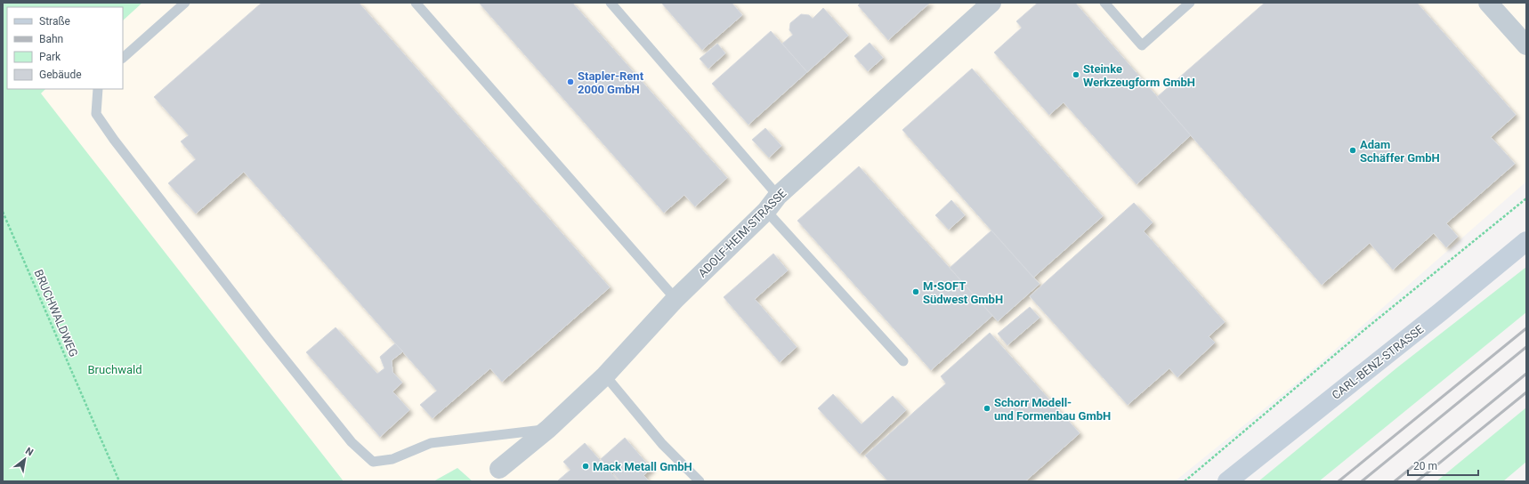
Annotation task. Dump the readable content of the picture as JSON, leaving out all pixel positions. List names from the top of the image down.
{
  "streets": {
    "street": ["ADOLF-HEIM-STRASSE", "CARL-BENZ-STRASSE"],
    "path": ["BRUCHWALDWEG"]
  },
  "parks": ["Bruchwald"],
  "places": [
    "Steinke Werkzeugform GmbH",
    "Stapler-Rent 2000 GmbH",
    "Adam Schäffer GmbH",
    "M•SOFT Südwest GmbH",
    "Schorr Modell- und Formenbau GmbH",
    "Mack Metall GmbH"
  ],
  "legend": [
    "Straße",
    "Bahn",
    "Park",
    "Gebäude"
  ],
  "scale_bar": "20 m",
  "north": "top right"
}
